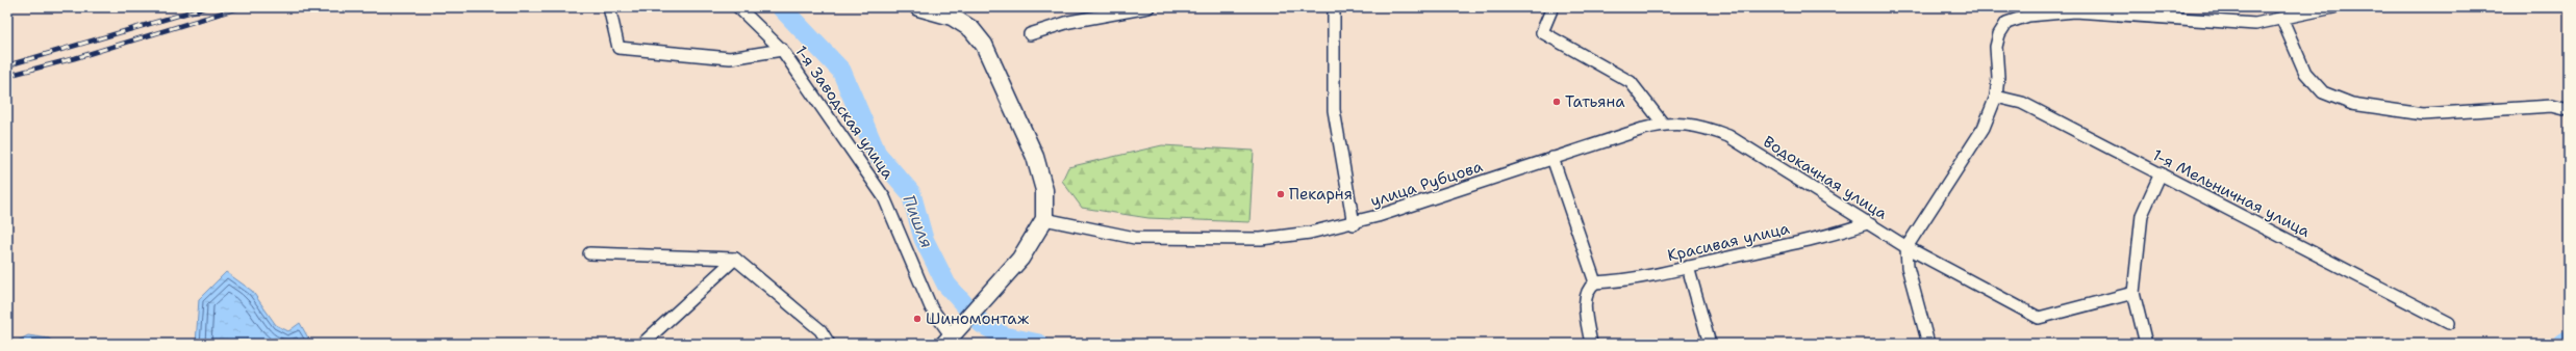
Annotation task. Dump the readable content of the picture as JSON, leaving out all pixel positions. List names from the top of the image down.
{
  "streets": {
    "street": [
      "1-я Заводская улица",
      "Водокачная улица",
      "улица Рубцова",
      "1-я Мельничная улица",
      "Красивая улица"
    ]
  },
  "crossings": [
    ["Водокачная улица", "улица Рубцова"],
    ["Водокачная улица", "Красивая улица"]
  ],
  "water": ["Пишля"],
  "places": ["Татьяна", "Пекарня", "Шиномонтаж"]
}
